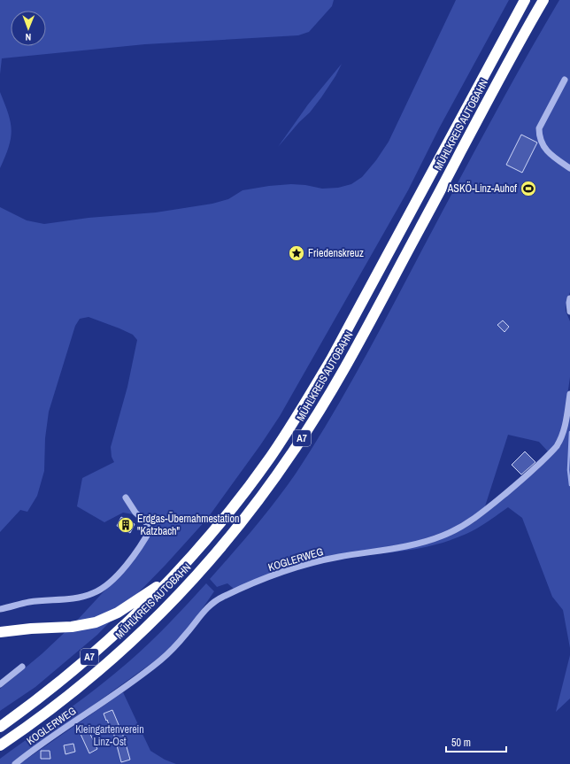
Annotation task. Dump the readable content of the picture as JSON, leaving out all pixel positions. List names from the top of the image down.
{
  "streets": {
    "highway": ["MÜHLKREIS AUTOBAHN", "A7"],
    "street": ["KOGLERWEG"]
  },
  "parks": ["Kleingartenverein Linz-Ost"],
  "places": {
    "sports": ["ASKÖ-Linz-Auhof"],
    "place": ["Friedenskreuz"],
    "building": ["Erdgas-Übernahmestation \"Katzbach\""]
  },
  "scale_bar": "50 m",
  "north": "bottom"
}
